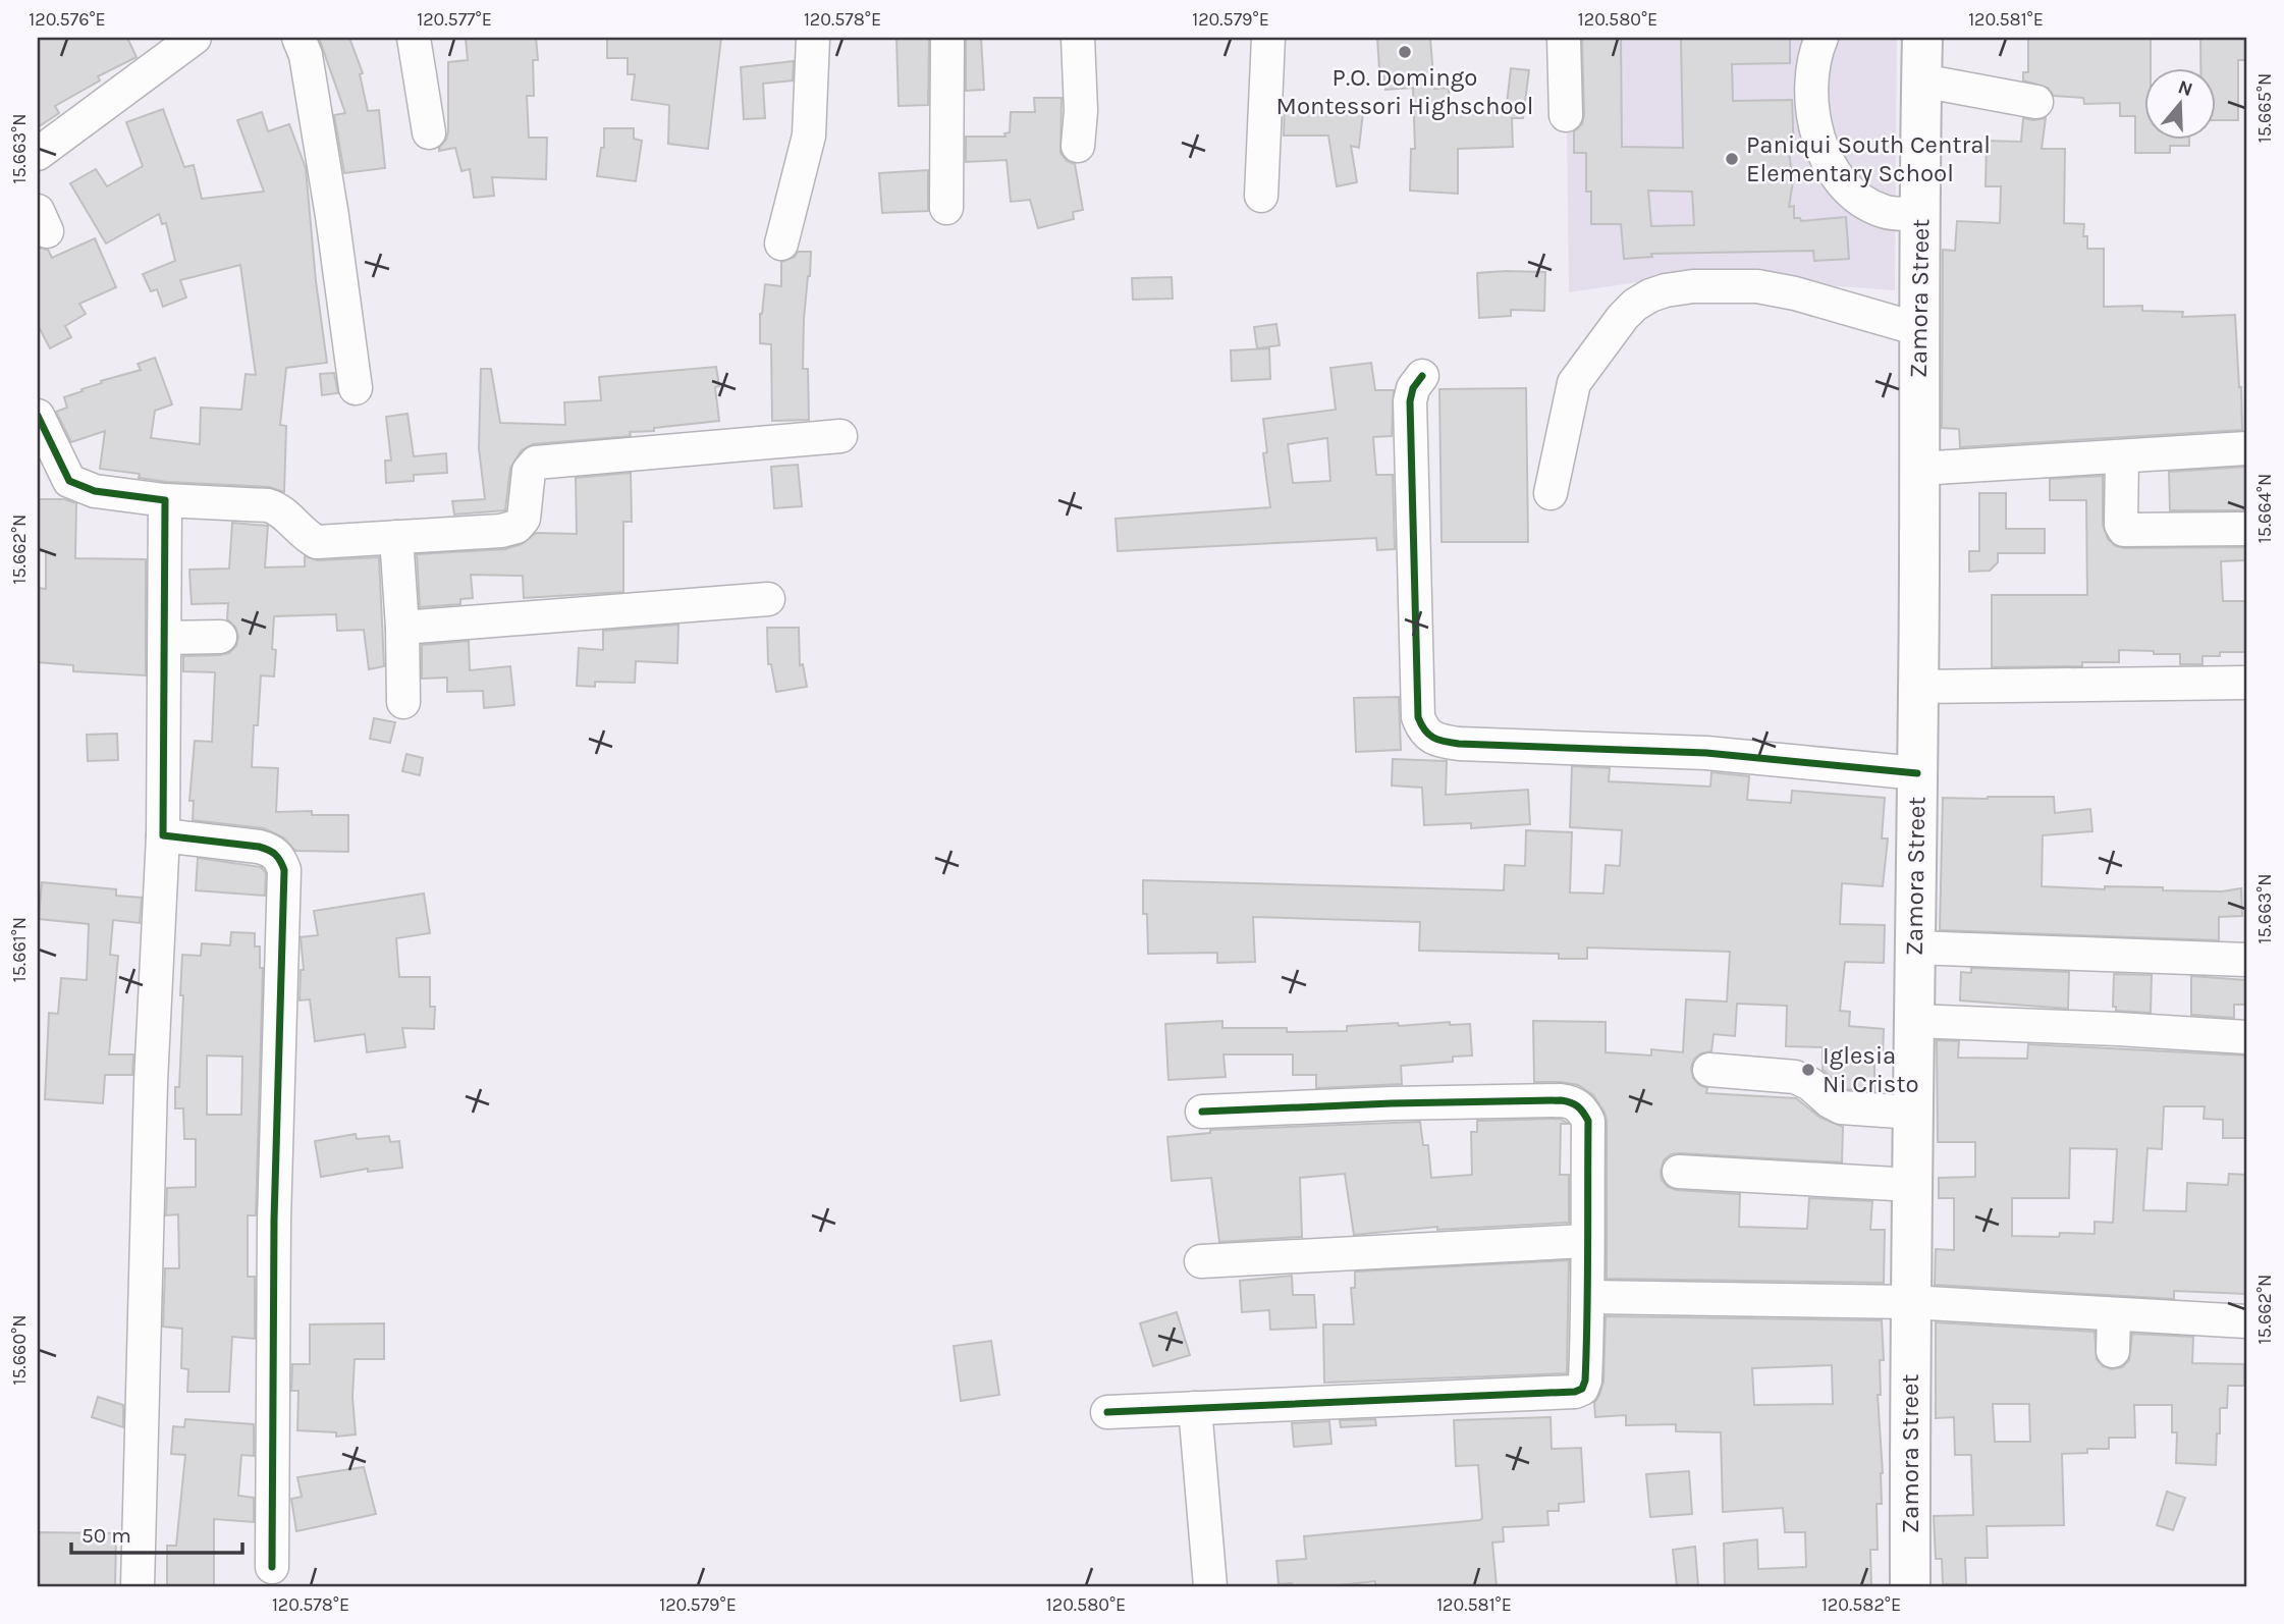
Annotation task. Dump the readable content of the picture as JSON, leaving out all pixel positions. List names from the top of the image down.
{
  "streets": {
    "main road": ["Zamora Street"]
  },
  "places": ["P.O. Domingo Montessori Highschool", "Paniqui South Central Elementary School", "Iglesia Ni Cristo"],
  "scale_bar": "50 m",
  "north": "top",
  "coordinates": [
    "120.576°E",
    "120.577°E",
    "120.578°E",
    "120.579°E",
    "120.580°E",
    "120.581°E",
    "15.665°N",
    "15.663°N",
    "15.664°N",
    "15.662°N",
    "15.661°N",
    "15.660°N",
    "120.582°E"
  ]
}
